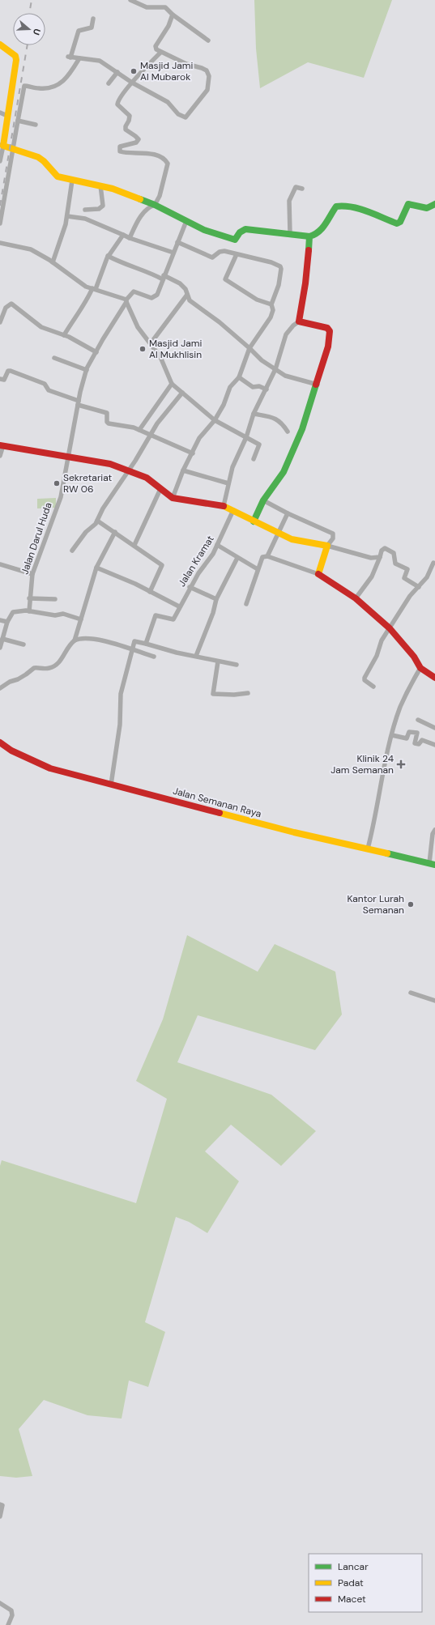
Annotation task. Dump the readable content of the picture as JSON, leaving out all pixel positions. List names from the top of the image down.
{
  "streets": {
    "street": ["Jalan Darul Huda", "Jalan Kramat", "Jalan Semanan Raya"]
  },
  "places": {
    "other": [
      "Masjid Jami Al Mubarok",
      "Masjid Jami Al Mukhlisin",
      "Sekretariat RW 06",
      "Kantor Lurah Semanan"
    ],
    "health": ["Klinik 24 Jam Semanan"]
  },
  "legend": ["Lancar", "Padat", "Macet"],
  "north": "right"
}
